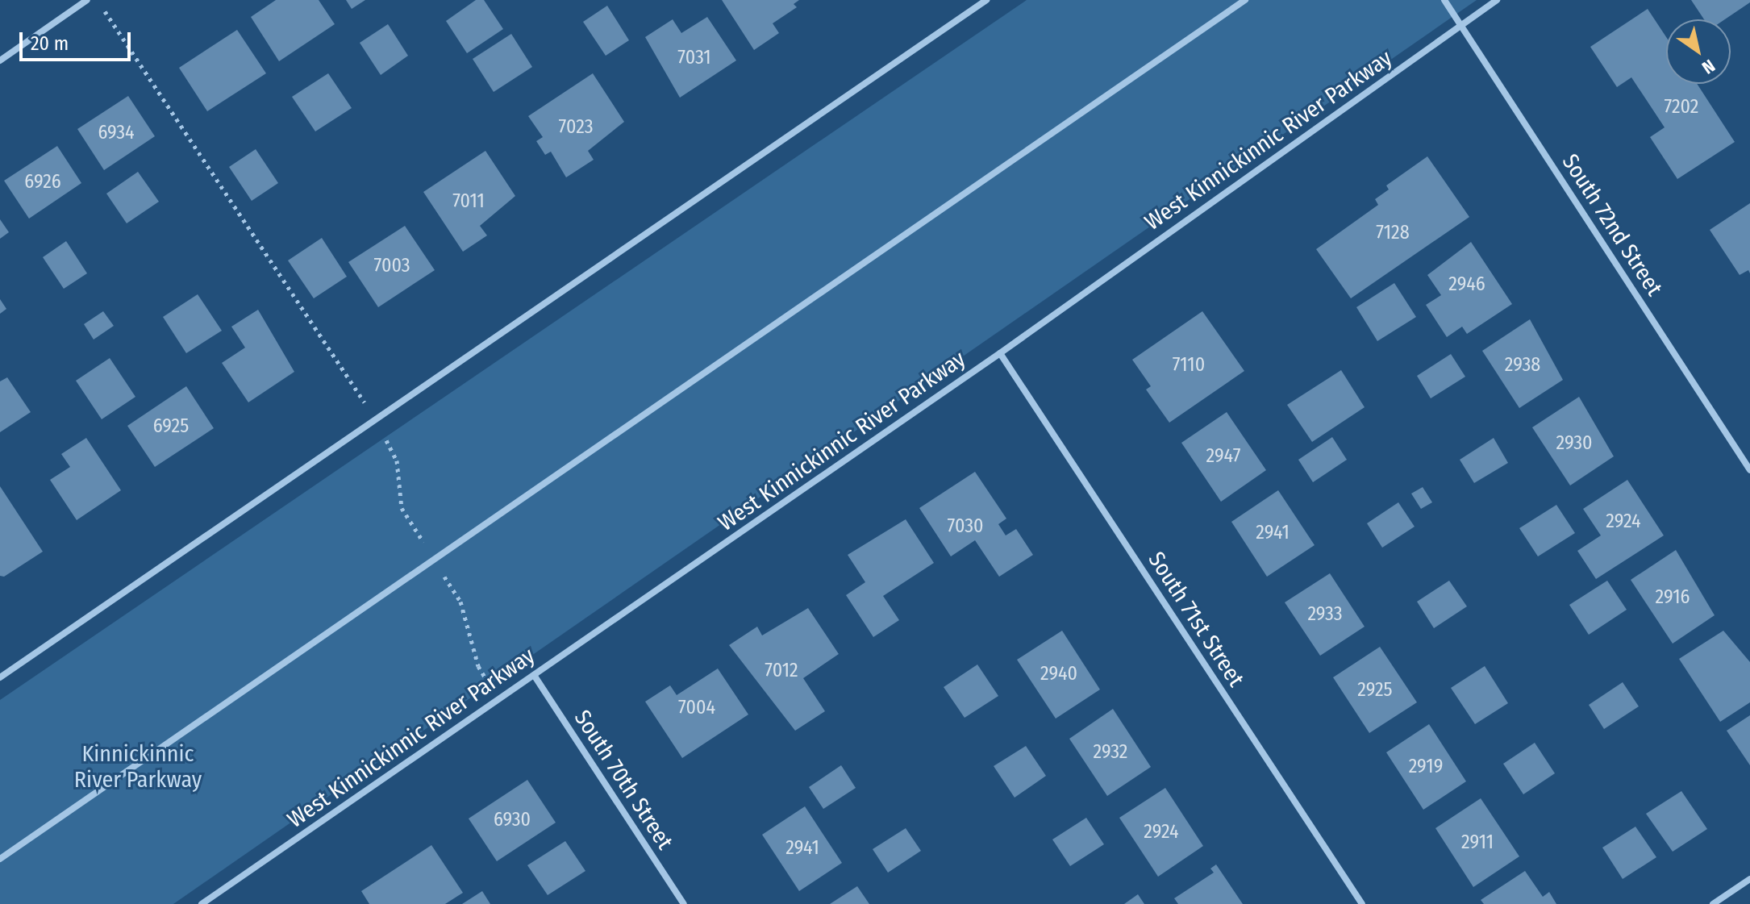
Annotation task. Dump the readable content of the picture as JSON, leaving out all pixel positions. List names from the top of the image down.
{
  "streets": {
    "street": [
      "West Kinnickinnic River Parkway",
      "South 72nd Street",
      "South 71st Street",
      "South 70th Street"
    ]
  },
  "crossings": [
    ["West Kinnickinnic River Parkway", "South 72nd Street"],
    ["West Kinnickinnic River Parkway", "South 71st Street"],
    ["West Kinnickinnic River Parkway", "South 70th Street"]
  ],
  "parks": ["Kinnickinnic River Parkway"],
  "house_numbers": [
    "7031",
    "7202",
    "7023",
    "6934",
    "6926",
    "7011",
    "7128",
    "7003",
    "2946",
    "7110",
    "2938",
    "6925",
    "2930",
    "2947",
    "2924",
    "7030",
    "2941",
    "2916",
    "2933",
    "7012",
    "2940",
    "2925",
    "7004",
    "2932",
    "2919",
    "6930",
    "2924",
    "2911",
    "2941"
  ],
  "scale_bar": "20 m",
  "north": "bottom right"
}
